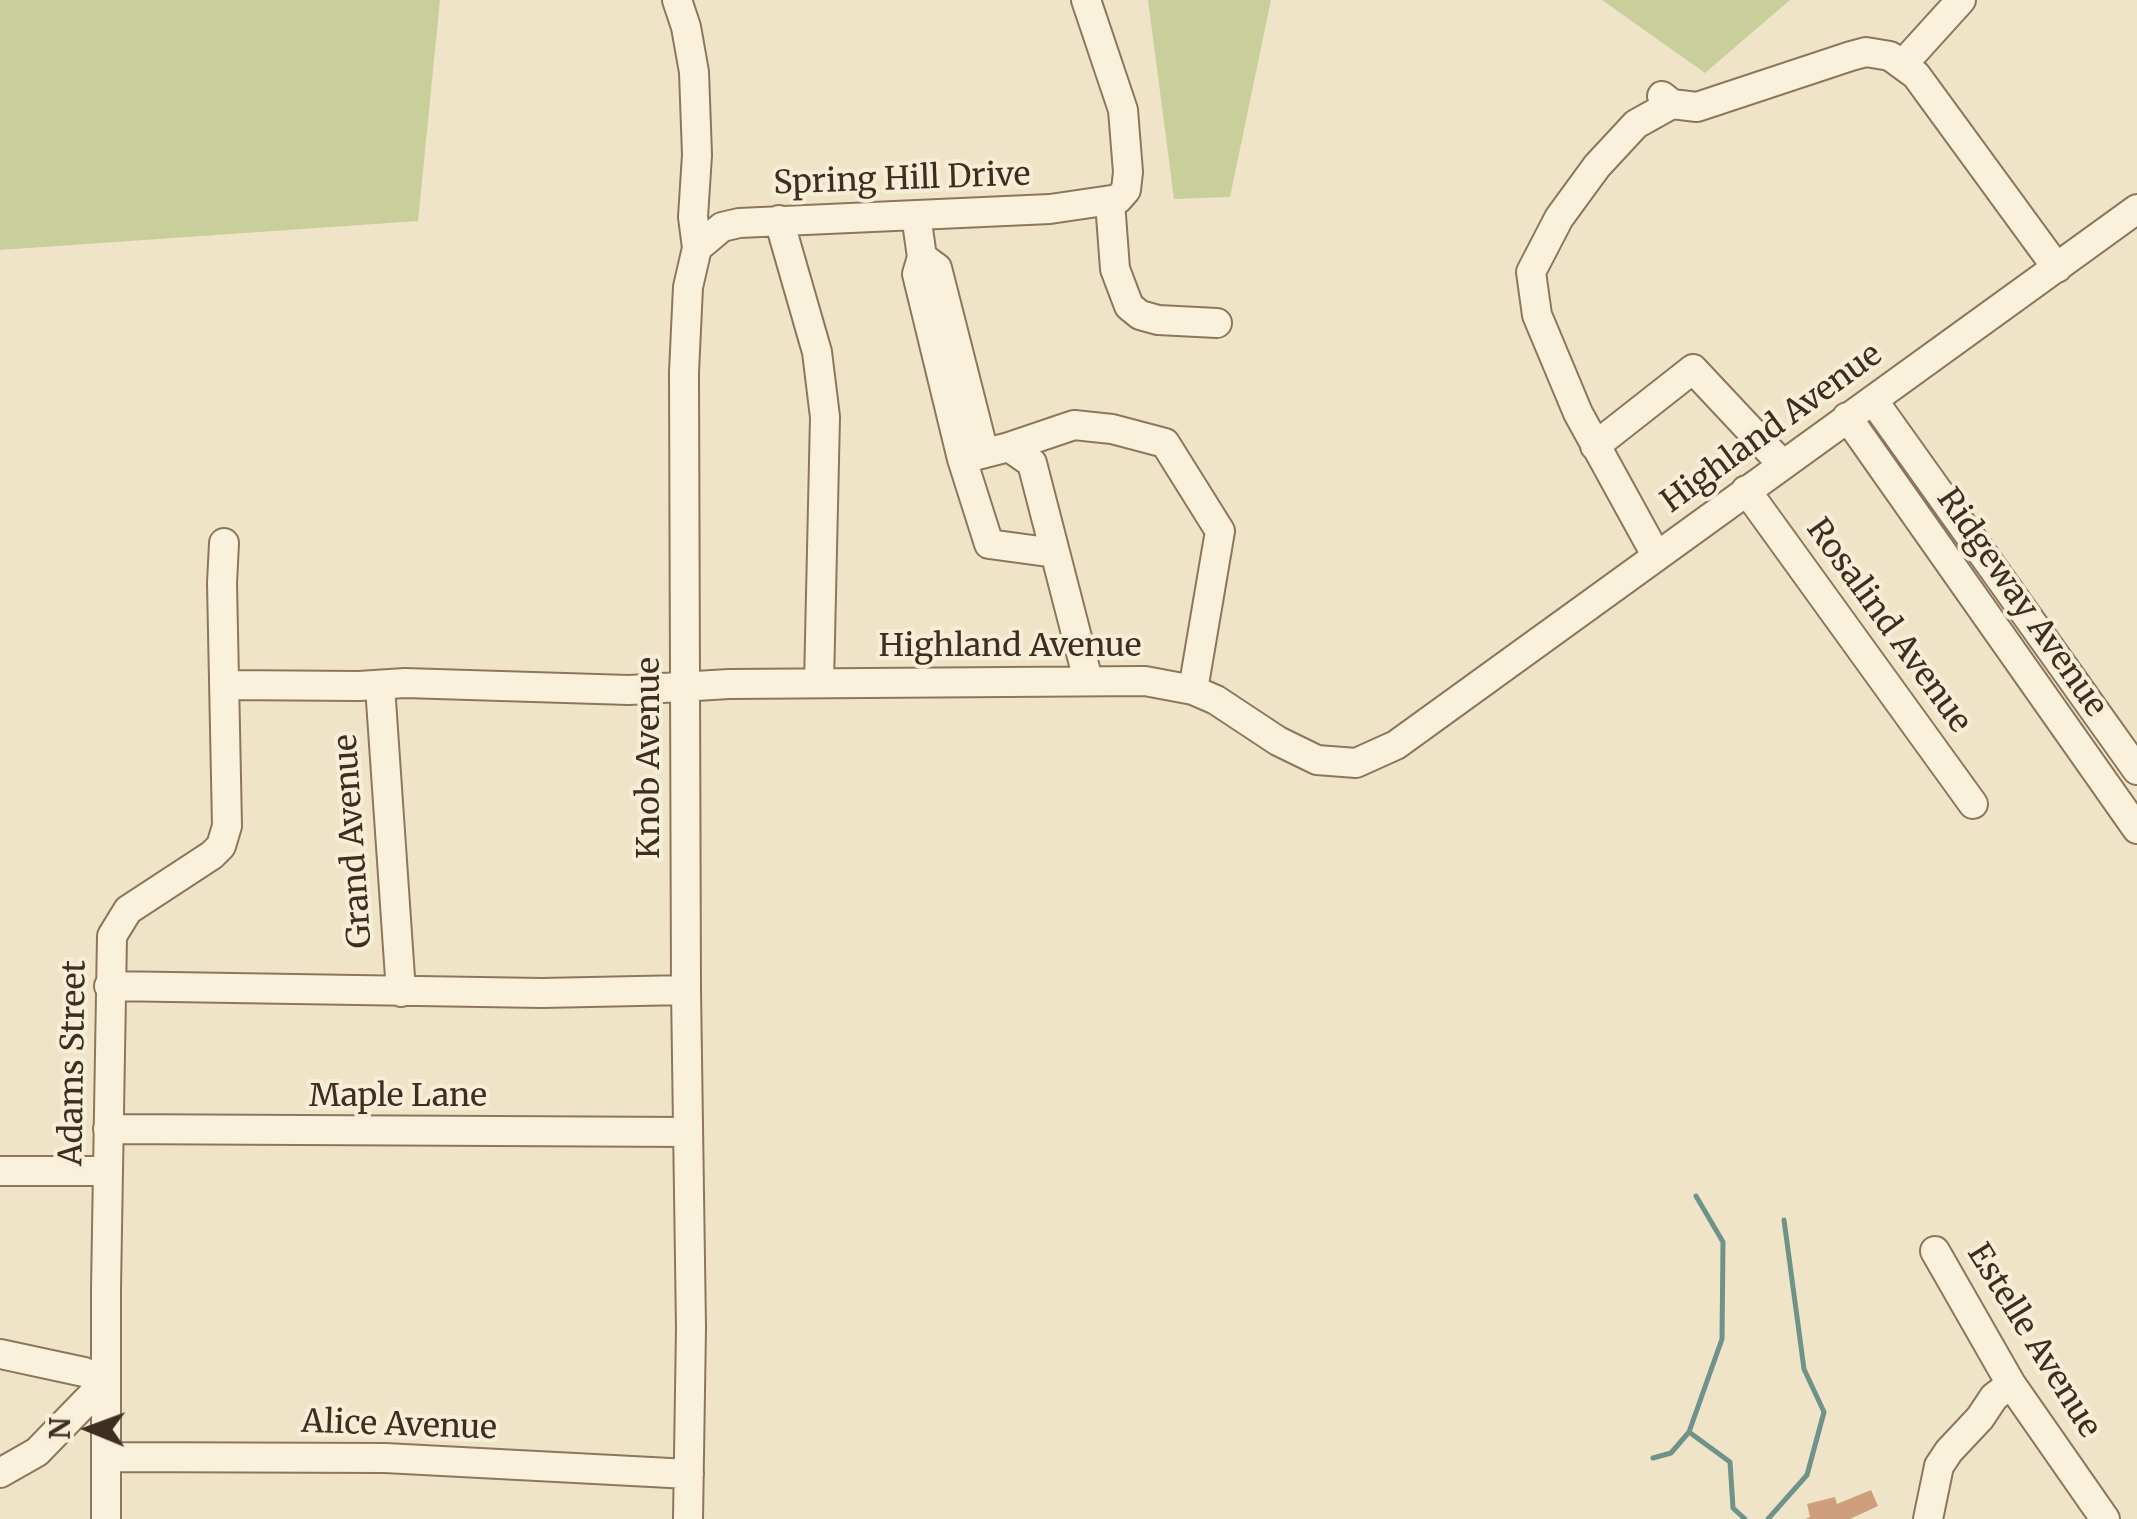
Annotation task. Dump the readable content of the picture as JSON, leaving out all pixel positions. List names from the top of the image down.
{
  "streets": {
    "street": [
      "Spring Hill Drive",
      "Highland Avenue",
      "Ridgeway Avenue",
      "Rosalind Avenue",
      "Knob Avenue",
      "Grand Avenue",
      "Adams Street",
      "Maple Lane",
      "Estelle Avenue",
      "Alice Avenue"
    ]
  },
  "crossings": [
    ["Spring Hill Drive", "Knob Avenue"],
    ["Highland Avenue", "Ridgeway Avenue"],
    ["Highland Avenue", "Rosalind Avenue"],
    ["Highland Avenue", "Knob Avenue"],
    ["Highland Avenue", "Grand Avenue"],
    ["Highland Avenue", "Adams Street"],
    ["Knob Avenue", "Maple Lane"],
    ["Knob Avenue", "Alice Avenue"],
    ["Adams Street", "Maple Lane"],
    ["Adams Street", "Alice Avenue"]
  ],
  "north": "left"
}
